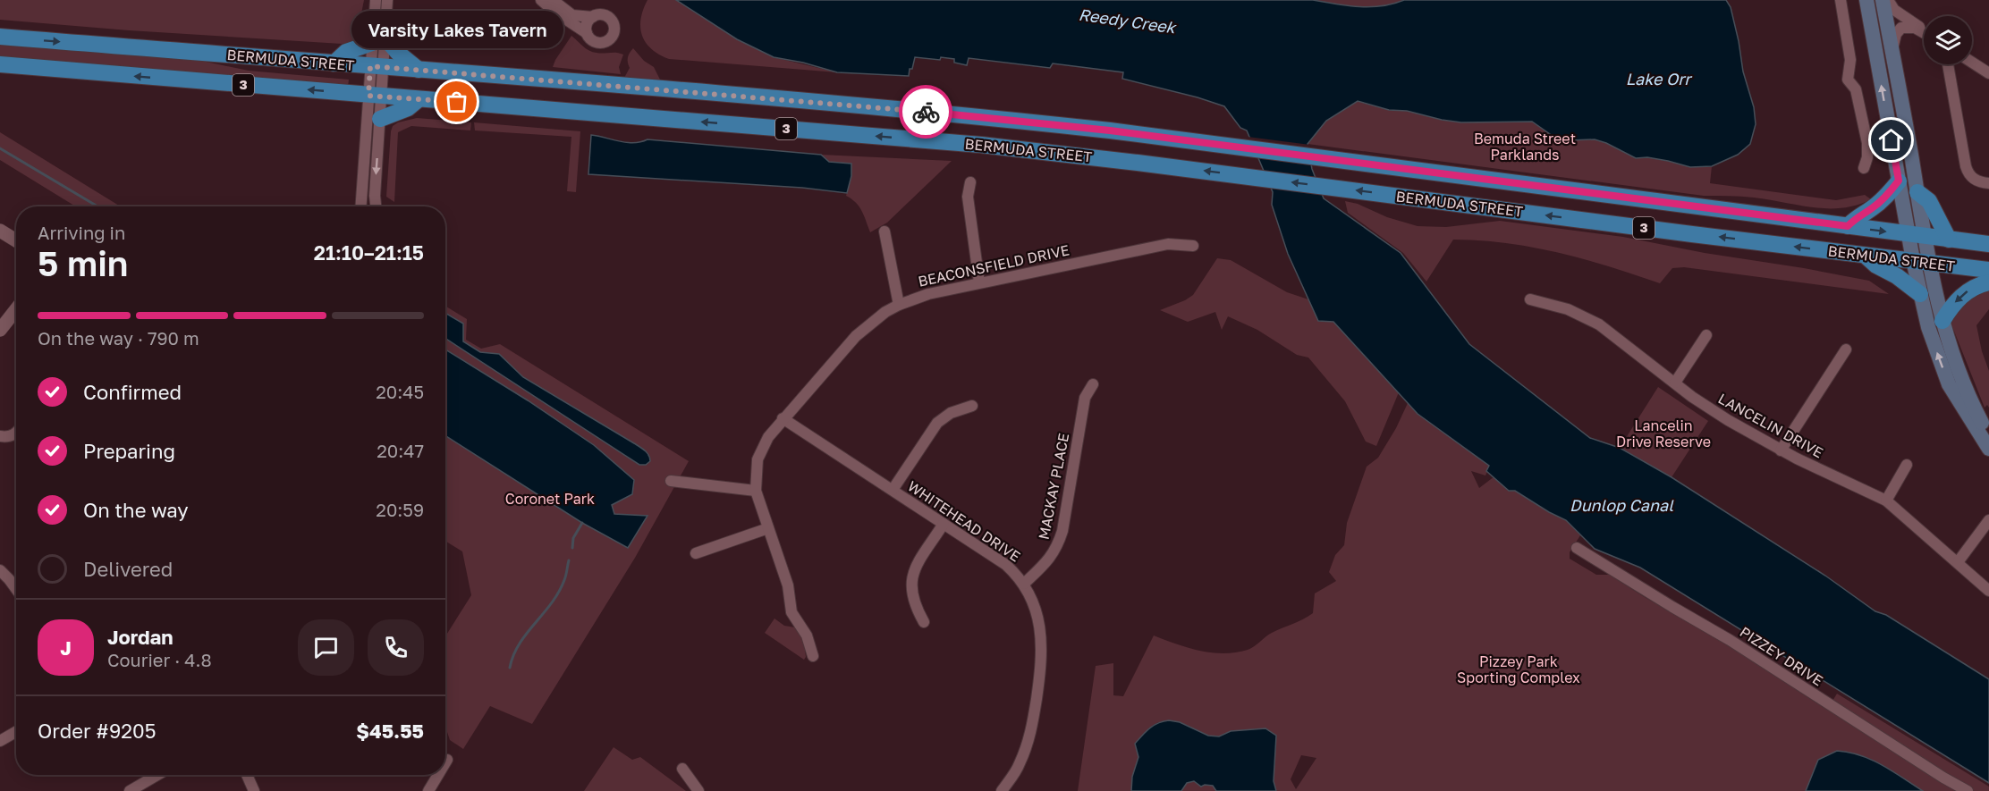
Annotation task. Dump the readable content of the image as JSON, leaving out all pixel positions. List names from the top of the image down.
{
  "streets": {
    "main road": ["BERMUDA STREET", "3"],
    "street": [
      "BEACONSFIELD DRIVE",
      "LANCELIN DRIVE",
      "MACKAY PLACE",
      "WHITEHEAD DRIVE",
      "PIZZEY DRIVE"
    ]
  },
  "crossings": [
    ["BEACONSFIELD DRIVE", "WHITEHEAD DRIVE"],
    ["MACKAY PLACE", "WHITEHEAD DRIVE"]
  ],
  "water": ["Reedy Creek", "Lake Orr", "Dunlop Canal"],
  "parks": [
    "Bemuda Street Parklands",
    "Lancelin Drive Reserve",
    "Coronet Park",
    "Pizzey Park Sporting Complex"
  ],
  "places": ["Varsity Lakes Tavern"],
  "page": {
    "bubble": "Varsity Lakes Tavern",
    "heading": ["5 min", "Arriving in", "21:10–21:15"],
    "panel": [
      "Jordan",
      "Courier · 4.8",
      "Order #9205",
      "$45.55"
    ],
    "bar": "On the way · 790 m",
    "list": [
      ["Confirmed", "20:45"],
      ["Preparing", "20:47"],
      ["On the way", "20:59"],
      "Delivered"
    ],
    "round": "J"
  }
}
